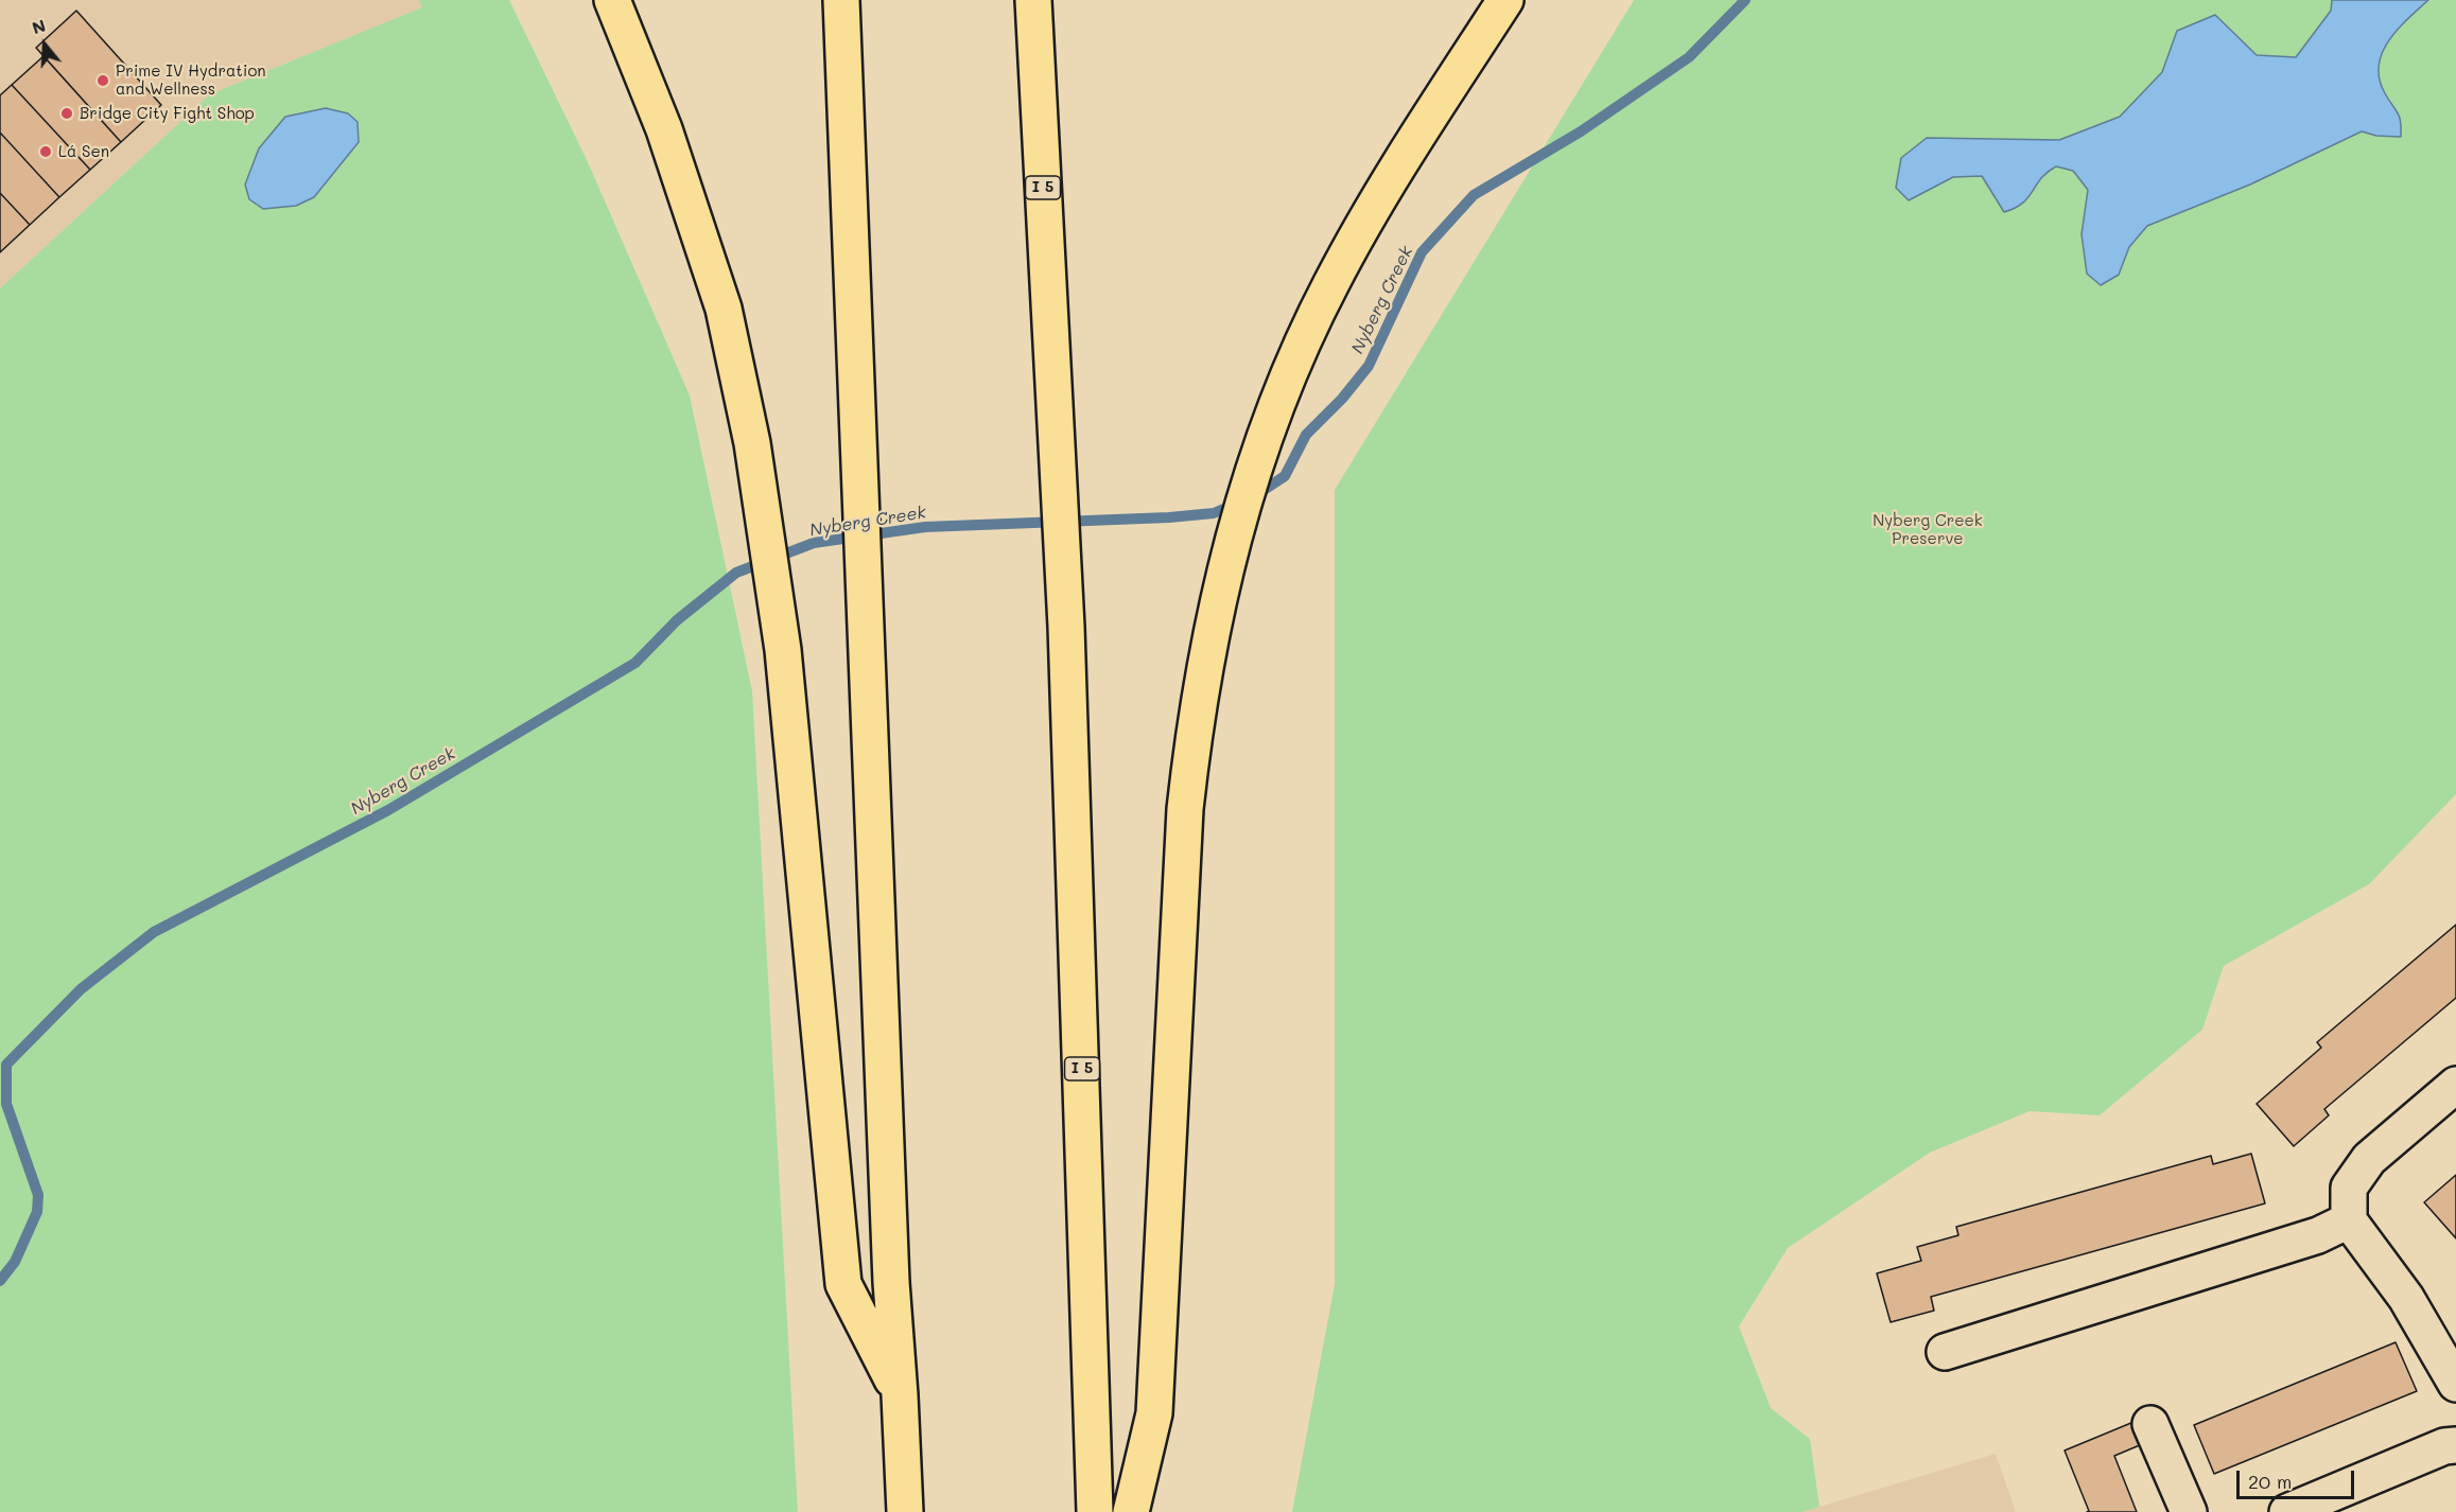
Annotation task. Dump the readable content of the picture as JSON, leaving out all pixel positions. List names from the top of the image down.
{
  "streets": {
    "highway": ["I 5"]
  },
  "water": ["Nyberg Creek"],
  "parks": ["Nyberg Creek Preserve"],
  "places": ["Prime IV Hydration and Wellness", "Bridge City Fight Shop", "Lá Sen"],
  "scale_bar": "20 m",
  "north": "top"
}
